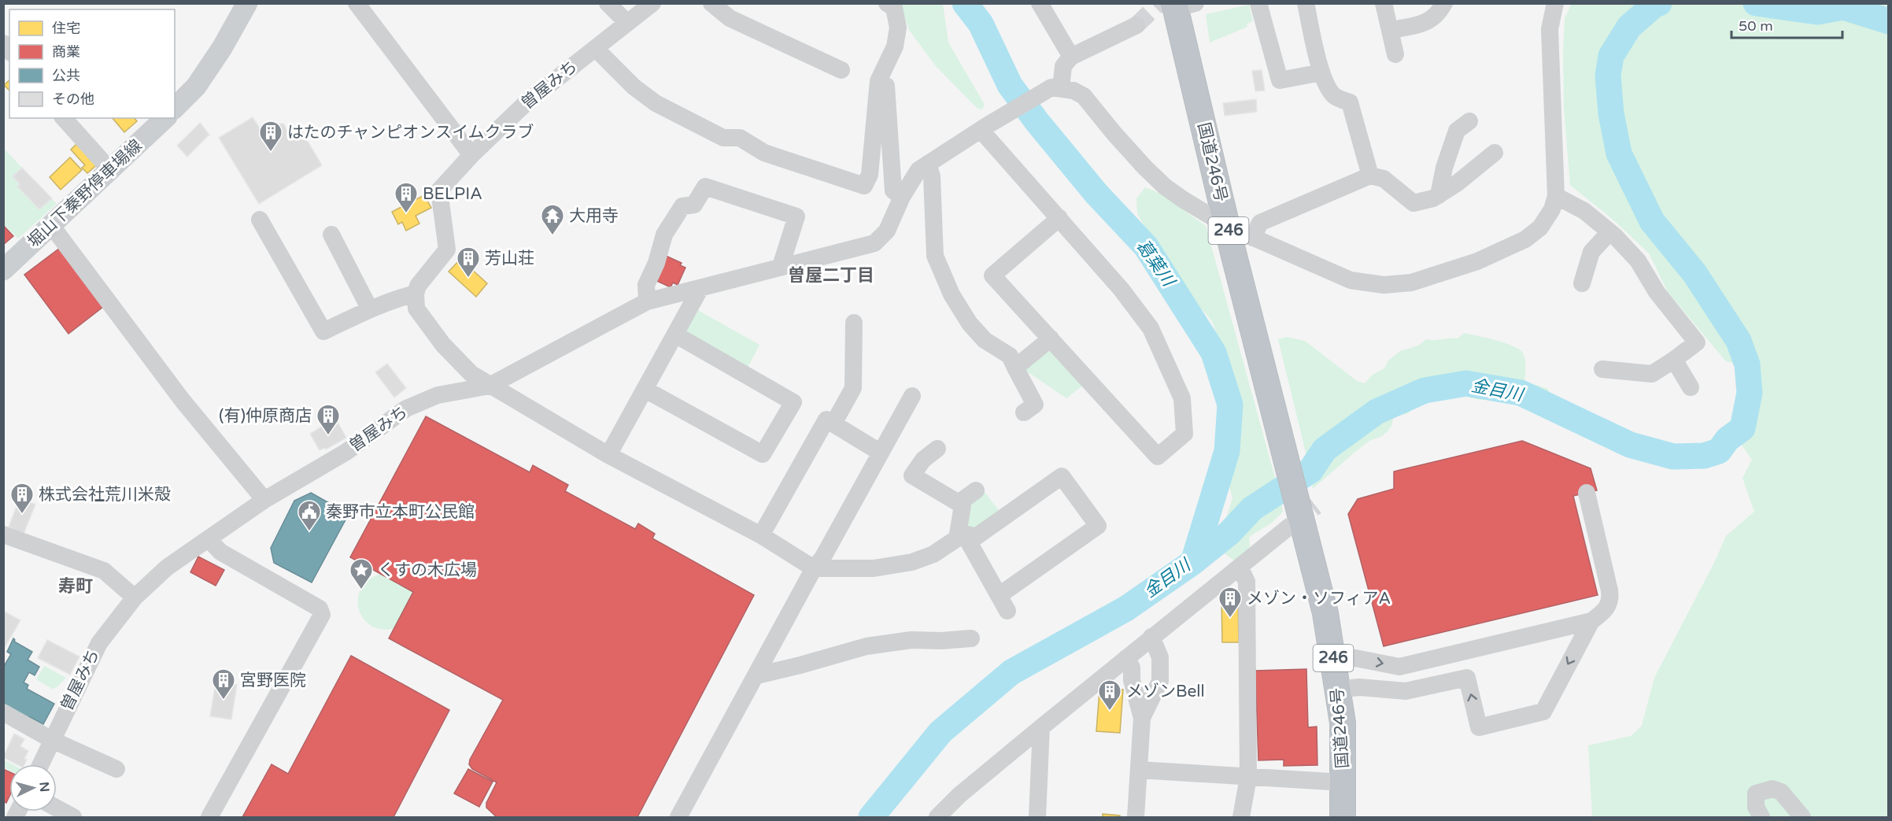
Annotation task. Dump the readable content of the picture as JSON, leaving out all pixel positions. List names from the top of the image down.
{
  "streets": {
    "highway": ["国道246号", "246"],
    "main road": ["堀山下秦野停車場線"],
    "street": ["曽屋みち"]
  },
  "districts": ["曽屋二丁目", "寿町"],
  "water": ["葛葉川", "金目川"],
  "places": {
    "building": [
      "はたのチャンピオンスイムクラブ",
      "BELPIA",
      "芳山荘",
      "(有)仲原商店",
      "株式会社荒川米殻",
      "メゾン・ソフィアA",
      "宮野医院",
      "メゾンBell"
    ],
    "temple": ["大用寺"],
    "public building": ["秦野市立本町公民館"],
    "place": ["くすの木広場"]
  },
  "legend": [
    "住宅",
    "商業",
    "公共",
    "その他"
  ],
  "scale_bar": "50 m",
  "north": "right"
}
